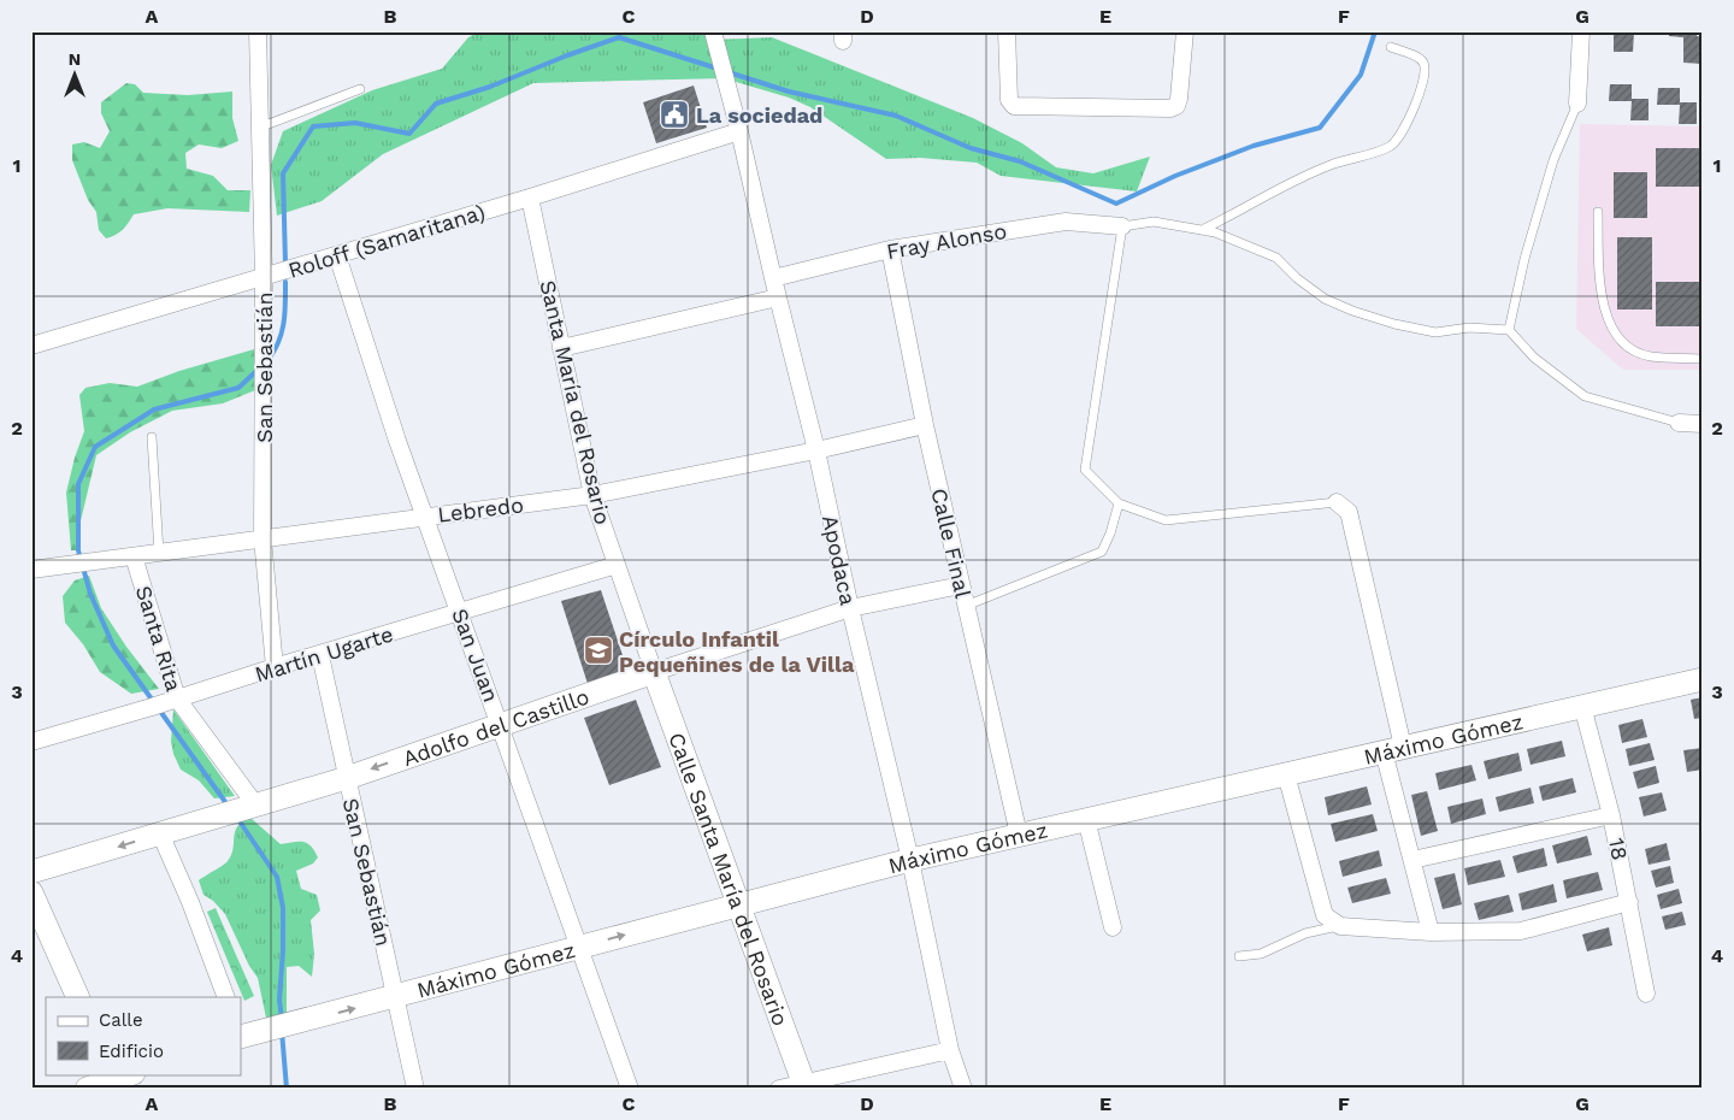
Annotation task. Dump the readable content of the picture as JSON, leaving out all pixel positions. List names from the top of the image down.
{
  "streets": {
    "street": [
      "Roloff (Samaritana)",
      "Fray Alonso",
      "San Sebastián",
      "Santa María del Rosario",
      "Lebredo",
      "Calle Final",
      "Apodaca",
      "Santa Rita",
      "Martín Ugarte",
      "San Juan",
      "Adolfo del Castillo",
      "Máximo Gómez",
      "18",
      "Calle Santa María del Rosario"
    ]
  },
  "crossings": [
    ["Roloff (Samaritana)", "San Sebastián"],
    ["Roloff (Samaritana)", "Santa María del Rosario"],
    ["Roloff (Samaritana)", "Apodaca"],
    ["Roloff (Samaritana)", "San Juan"],
    ["Fray Alonso", "Calle Final"],
    ["Fray Alonso", "Apodaca"],
    ["San Sebastián", "Lebredo"],
    ["San Sebastián", "Martín Ugarte"],
    ["San Sebastián", "Adolfo del Castillo"],
    ["San Sebastián", "Máximo Gómez"],
    ["Santa María del Rosario", "Lebredo"],
    ["Santa María del Rosario", "Martín Ugarte"],
    ["Santa María del Rosario", "Adolfo del Castillo"],
    ["Santa María del Rosario", "Calle Santa María del Rosario"],
    ["Lebredo", "Calle Final"],
    ["Lebredo", "Apodaca"],
    ["Lebredo", "Santa Rita"],
    ["Lebredo", "San Juan"],
    ["Calle Final", "Adolfo del Castillo"],
    ["Calle Final", "Máximo Gómez"],
    ["Apodaca", "Adolfo del Castillo"],
    ["Apodaca", "Máximo Gómez"],
    ["Santa Rita", "Martín Ugarte"],
    ["Santa Rita", "Adolfo del Castillo"],
    ["Martín Ugarte", "San Juan"],
    ["San Juan", "Adolfo del Castillo"],
    ["San Juan", "Máximo Gómez"],
    ["Adolfo del Castillo", "Calle Santa María del Rosario"],
    ["Máximo Gómez", "18"],
    ["Máximo Gómez", "Calle Santa María del Rosario"]
  ],
  "places": {
    "public building": ["La sociedad"],
    "school or university": ["Círculo Infantil Pequeñines de la Villa"]
  },
  "legend": ["Calle", "Edificio"],
  "north": "top",
  "grid": {
    "columns": [
      "A",
      "B",
      "C",
      "D",
      "E",
      "F",
      "G"
    ],
    "rows": [
      "1",
      "2",
      "3",
      "4"
    ]
  }
}
